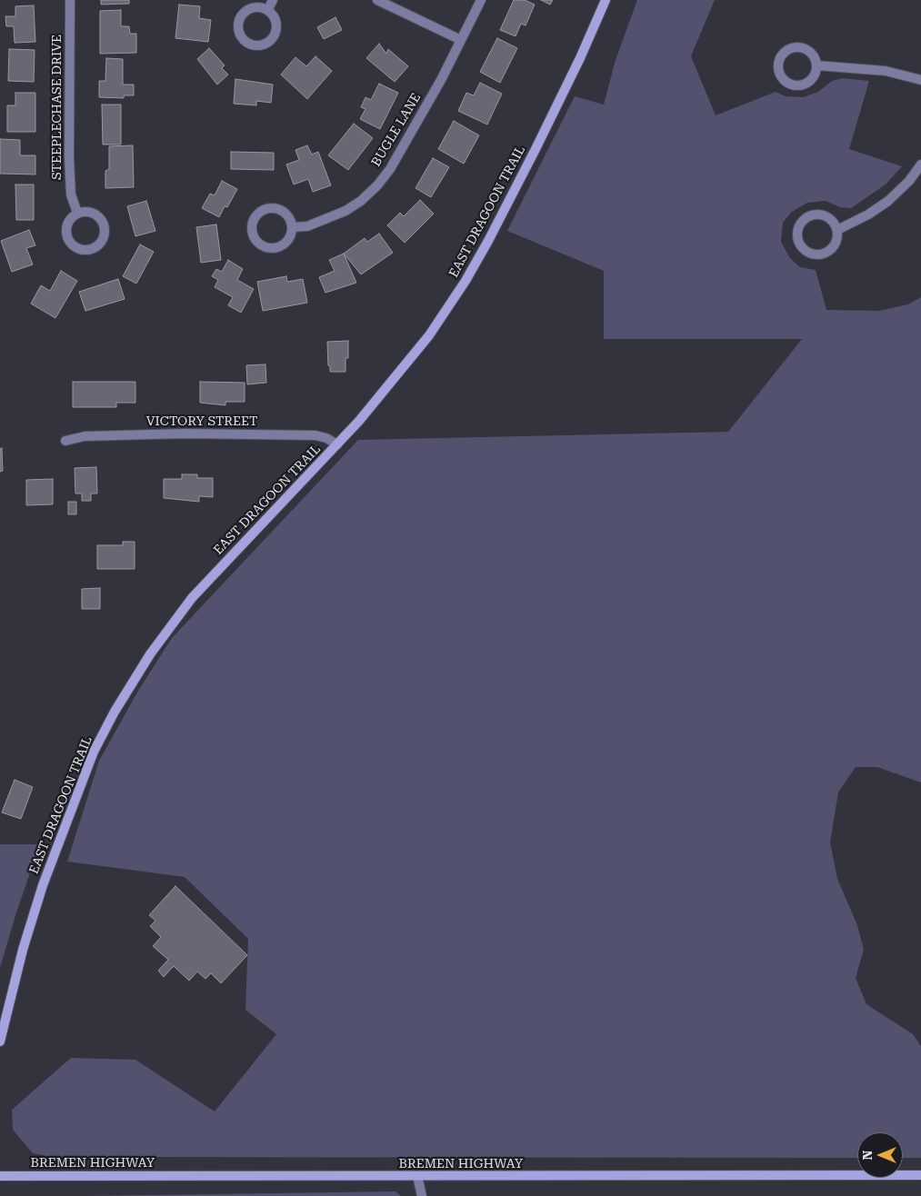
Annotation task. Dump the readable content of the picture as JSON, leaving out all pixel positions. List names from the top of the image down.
{
  "streets": {
    "street": [
      "STEEPLECHASE DRIVE",
      "BUGLE LANE",
      "EAST DRAGOON TRAIL",
      "VICTORY STREET",
      "BREMEN HIGHWAY"
    ]
  },
  "crossings": [
    ["EAST DRAGOON TRAIL", "VICTORY STREET"]
  ],
  "north": "left"
}
